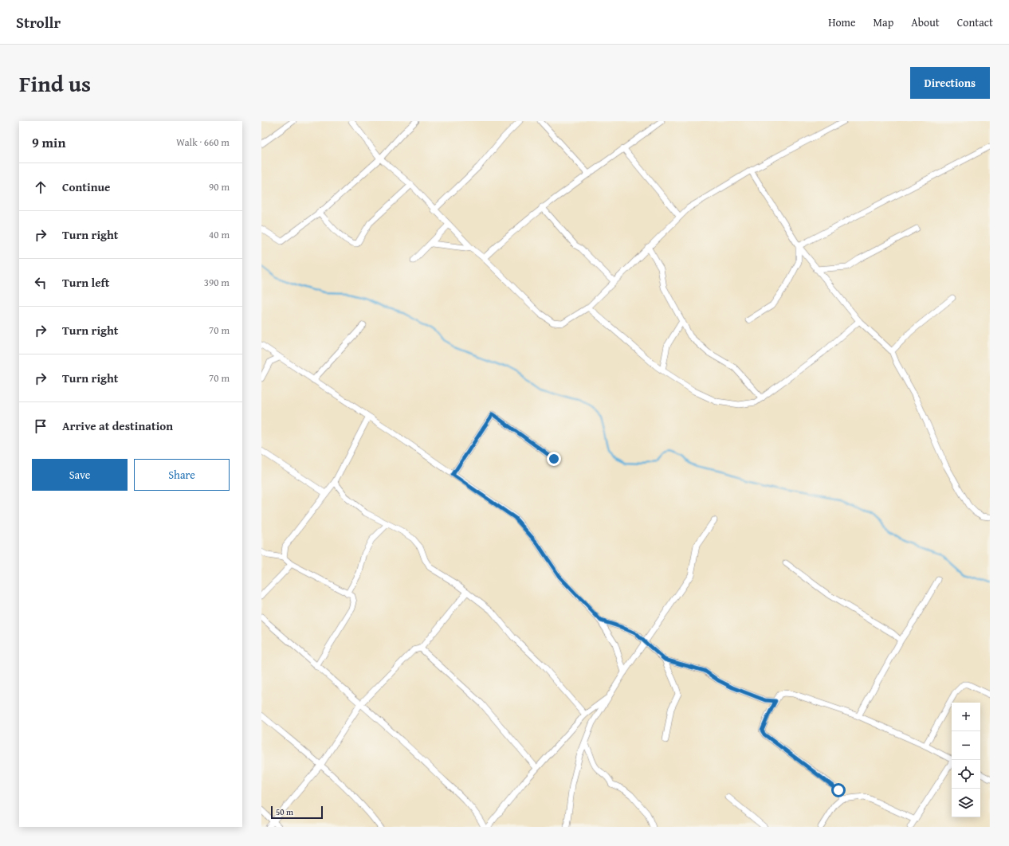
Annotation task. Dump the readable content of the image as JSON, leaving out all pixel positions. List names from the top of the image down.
{
  "scale_bar": "50 m",
  "page": {
    "header": "Strollr",
    "nav": [
      "Home",
      "Map",
      "About",
      "Contact"
    ],
    "title": "Find us",
    "buttons": [
      "Directions",
      ["Save", "Share"]
    ],
    "heading": ["9 min", "Walk · 660 m"],
    "list": [
      ["Continue", "90 m"],
      ["Turn right", "40 m"],
      ["Turn left", "390 m"],
      ["Turn right", "70 m"],
      ["Turn right", "70 m"],
      "Arrive at destination"
    ],
    "map_buttons": ["+", "−"],
    "scale": "50 m"
  }
}
